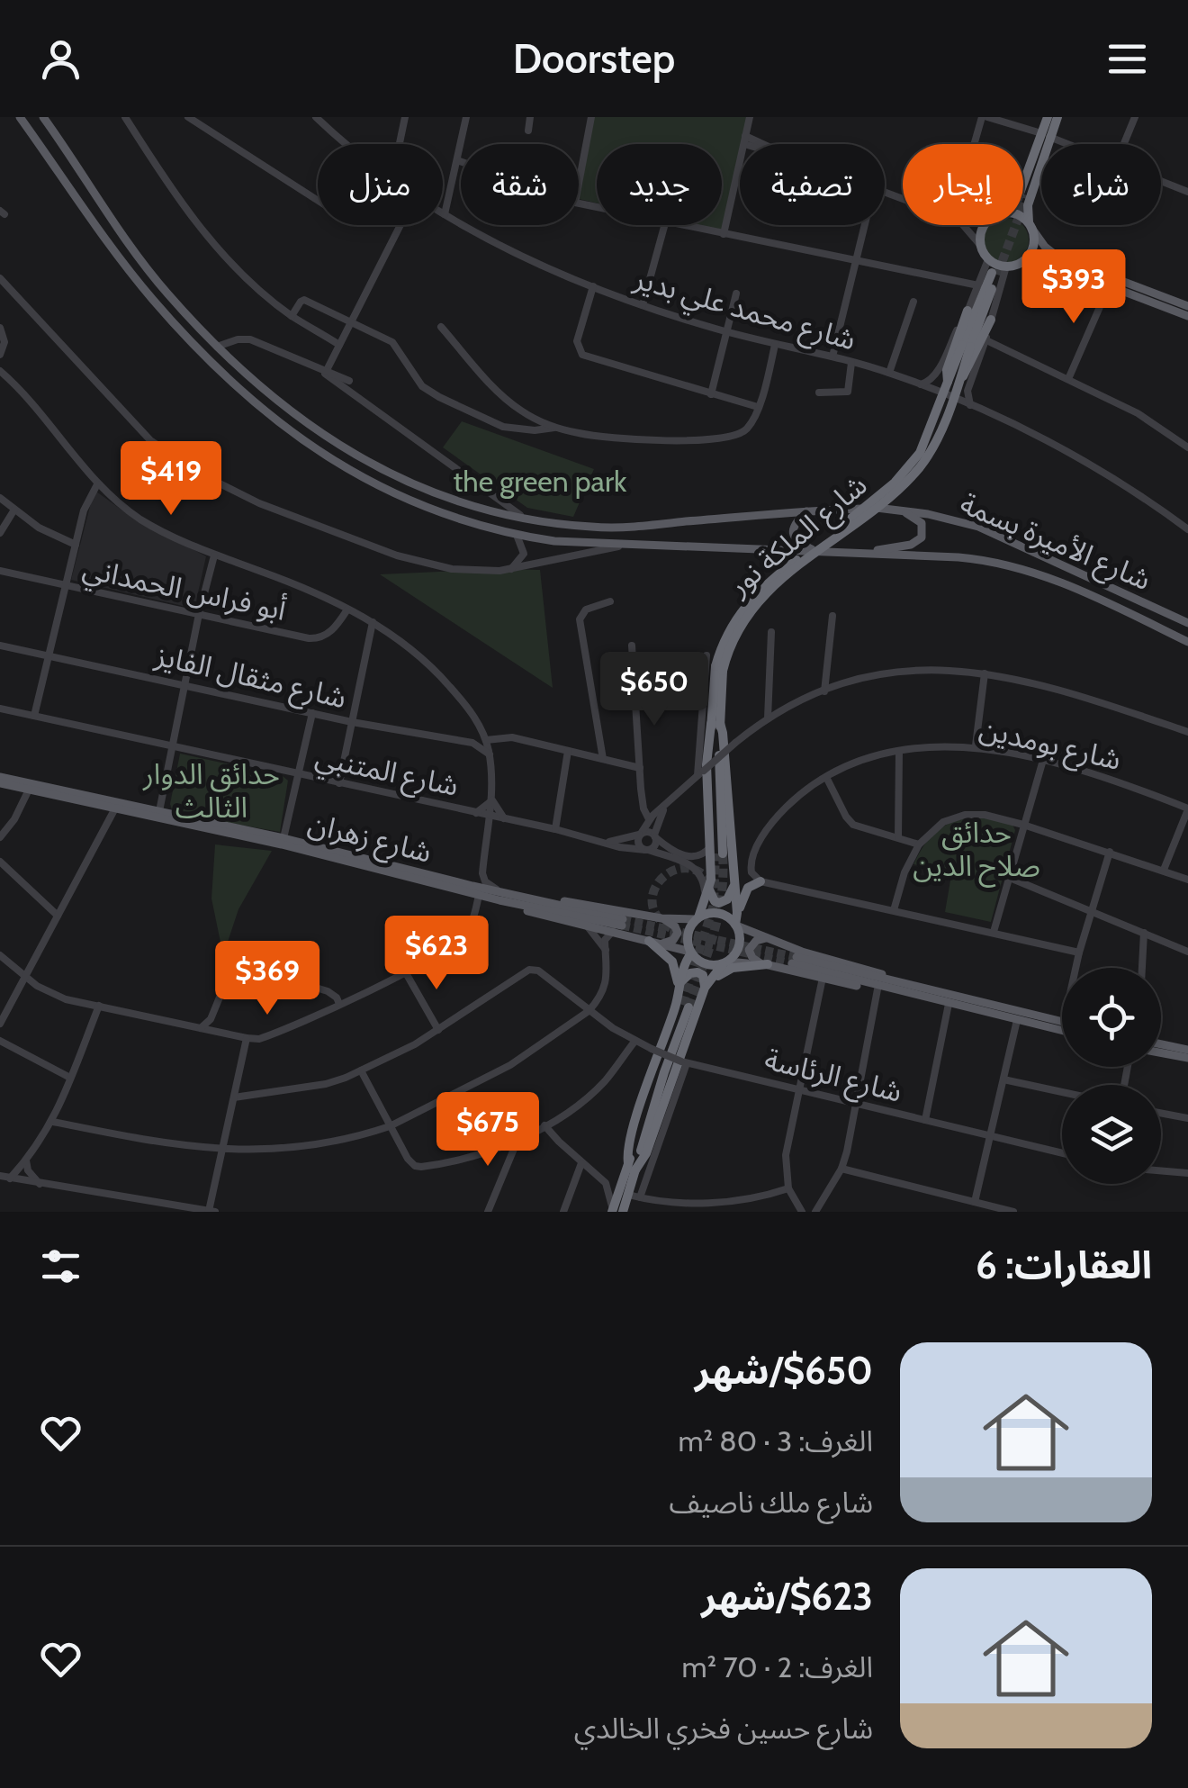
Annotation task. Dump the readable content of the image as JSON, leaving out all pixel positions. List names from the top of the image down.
{
  "streets": {
    "highway": ["شارع الملكة نور"],
    "main road": ["شارع الأميرة بسمة", "شارع زهران"],
    "street": [
      "شارع محمد علي بدير",
      "أبو فراس الحمداني",
      "شارع مثقال الفايز",
      "شارع بومدين",
      "شارع المتنبي",
      "شارع الرئاسة"
    ]
  },
  "parks": ["the green park", "حدائق الدوار الثالث", "حدائق صلاح الدين"],
  "page": {
    "header": "Doorstep",
    "chip": [
      "شراء",
      "إيجار",
      "تصفية",
      "جديد",
      "شقة",
      "منزل"
    ],
    "price": [
      "$393",
      "$419",
      "$650",
      "$623",
      "$369",
      "$675"
    ],
    "heading": "العقارات: 6",
    "list": [
      {
        "name": "$650/شهر",
        "note": "الغرف: 3 · 80 m² · شارع ملك ناصيف"
      },
      {
        "name": "$623/شهر",
        "note": "الغرف: 2 · 70 m² · شارع حسين فخري الخالدي"
      }
    ]
  }
}
